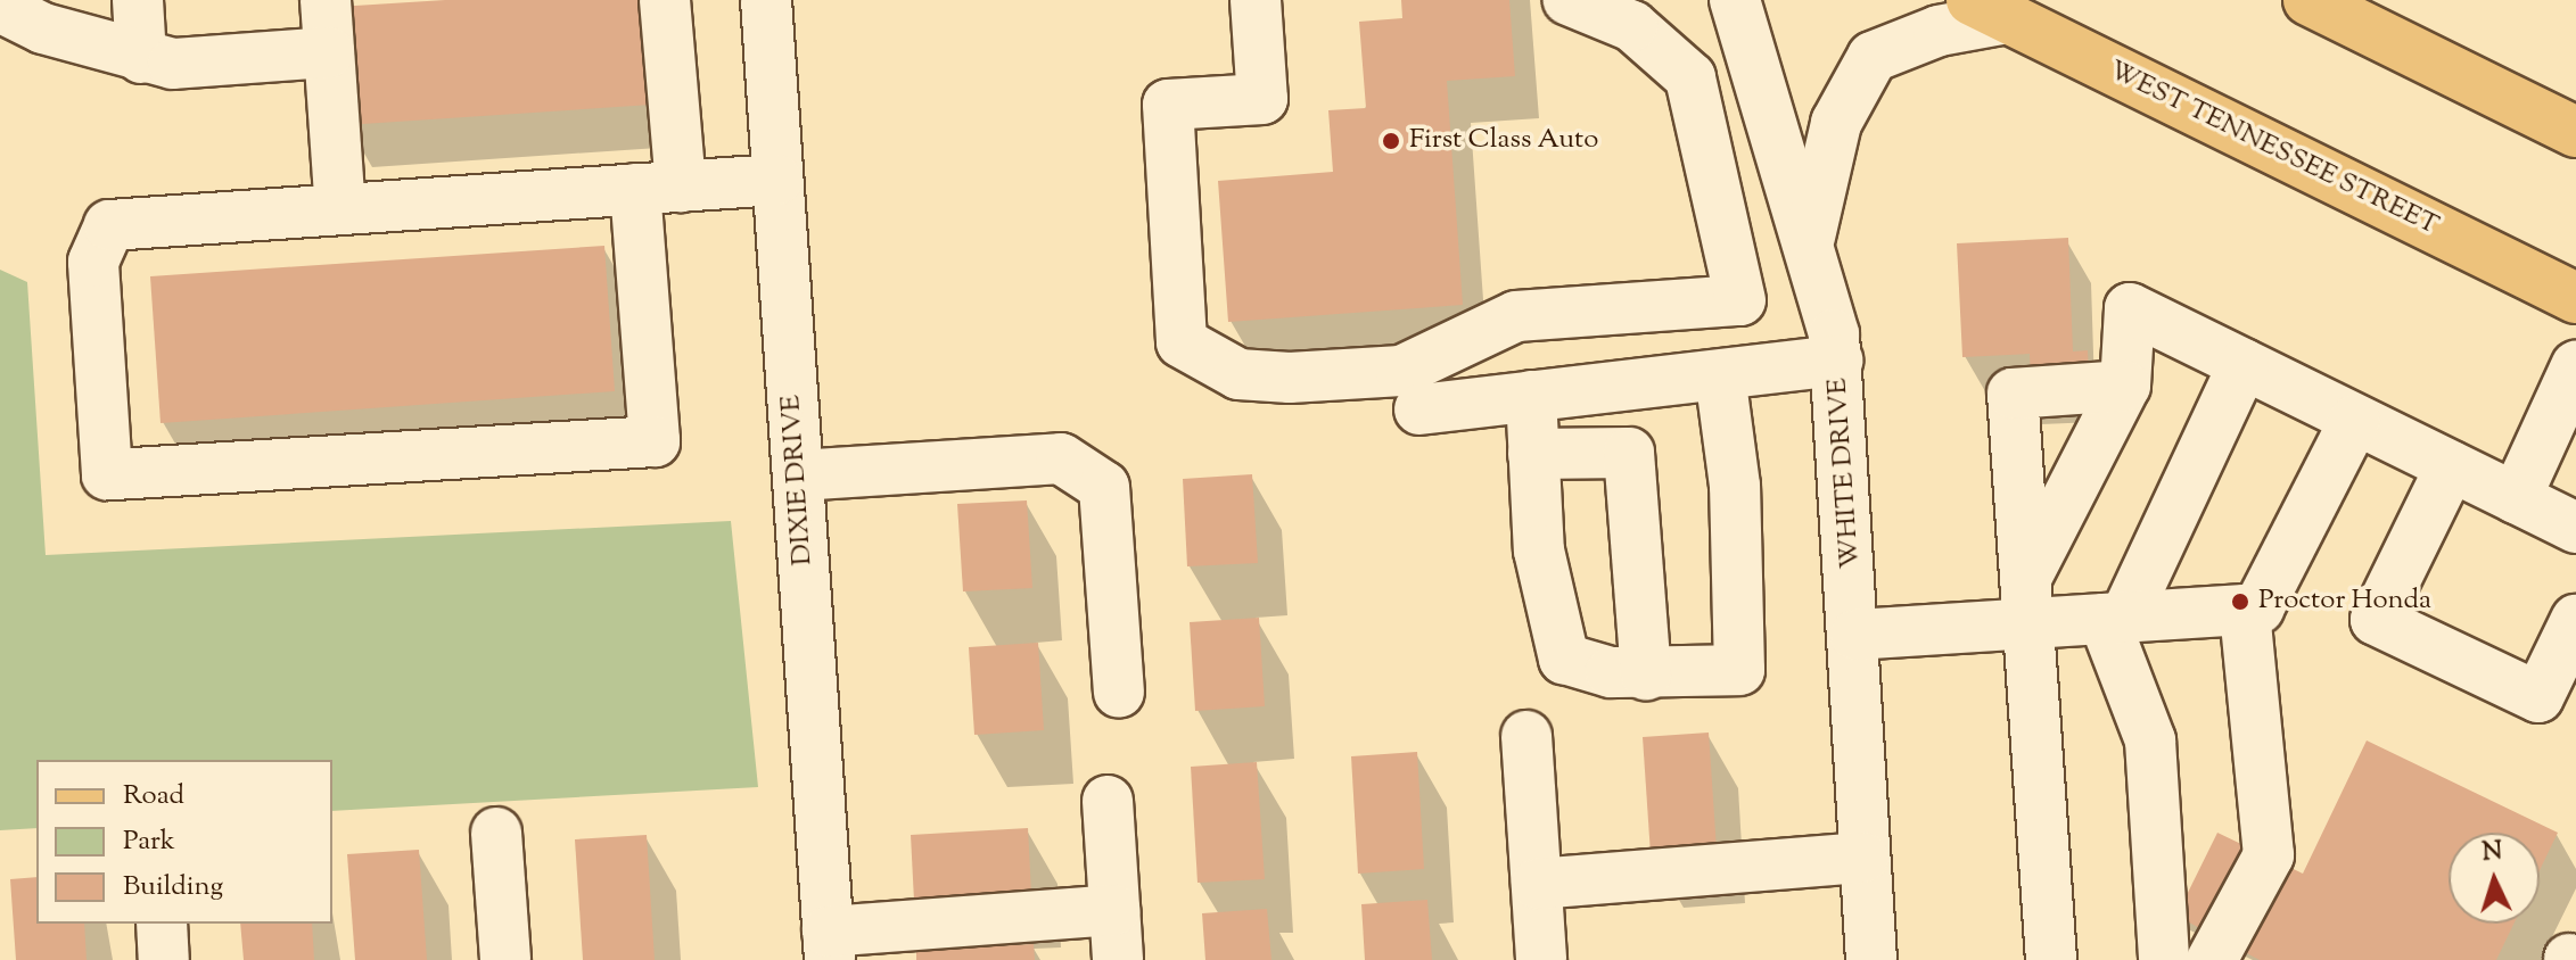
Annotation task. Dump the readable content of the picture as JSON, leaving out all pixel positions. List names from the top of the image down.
{
  "streets": {
    "main road": ["WEST TENNESSEE STREET"],
    "street": ["WHITE DRIVE", "DIXIE DRIVE"]
  },
  "places": ["First Class Auto", "Proctor Honda"],
  "legend": ["Road", "Park", "Building"],
  "north": "top"
}
